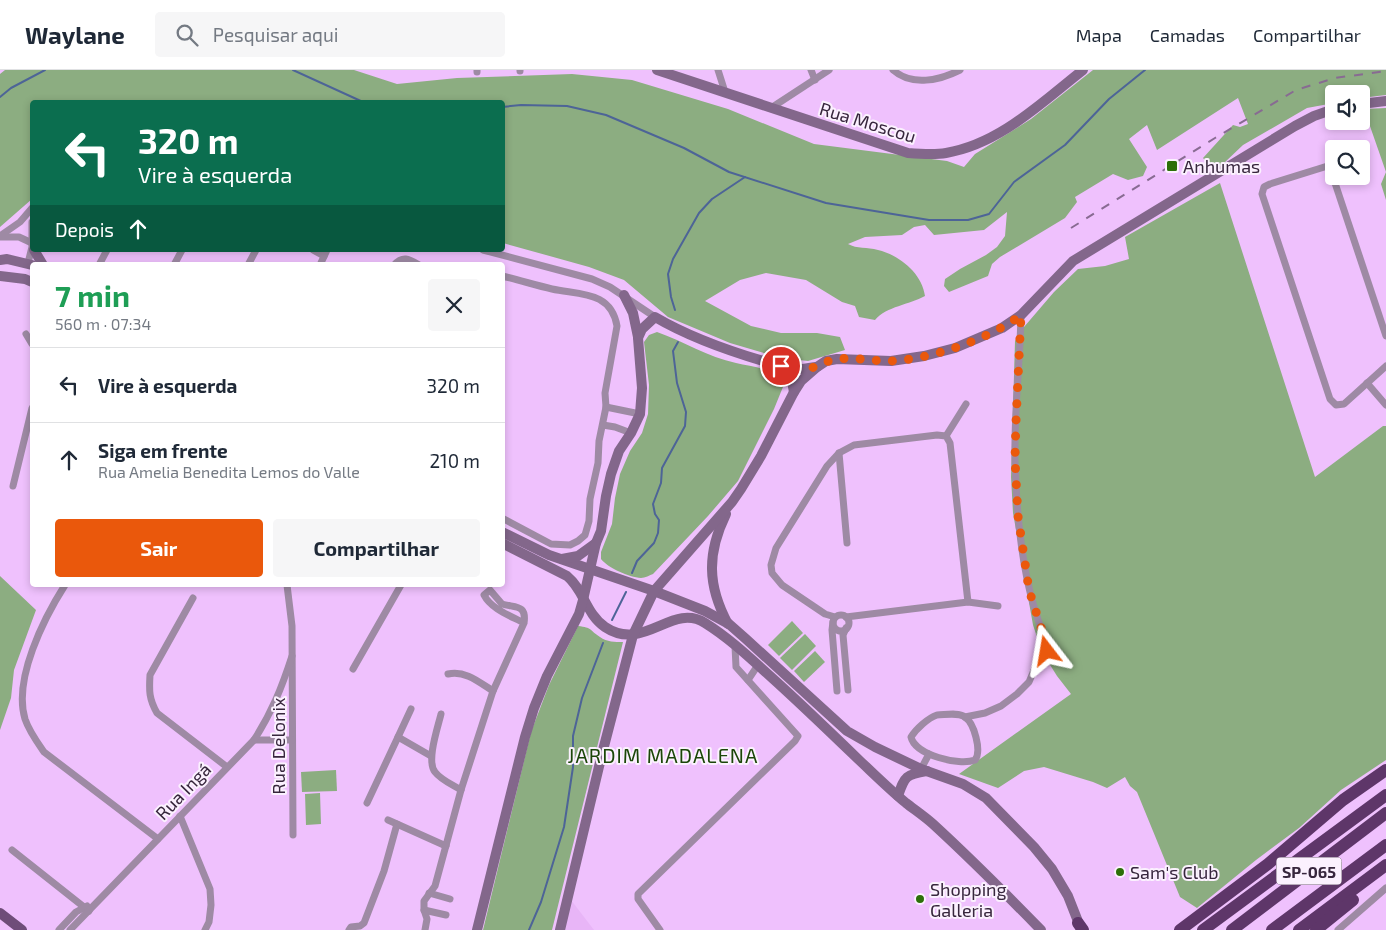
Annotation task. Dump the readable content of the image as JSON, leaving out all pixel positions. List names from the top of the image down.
{
  "streets": {
    "highway": ["SP-065"],
    "street": ["Rua Moscou", "Rua Delonix", "Rua Ingá"]
  },
  "crossings": [
    ["Rua Delonix", "Rua Ingá"]
  ],
  "districts": ["JARDIM MADALENA"],
  "places": {
    "transit": ["Anhumas"],
    "other": ["Sam's Club", "Shopping Galleria"]
  },
  "page": {
    "header": "Waylane",
    "search": "Pesquisar aqui",
    "nav": ["Mapa", "Camadas", "Compartilhar"],
    "turn": ["320 m", "Vire à esquerda"],
    "then": "Depois",
    "heading": ["7 min", "560 m · 07:34"],
    "list": [
      {
        "name": "Vire à esquerda",
        "value": "320 m"
      },
      {
        "name": "Siga em frente",
        "note": "Rua Amelia Benedita Lemos do Valle",
        "value": "210 m"
      }
    ],
    "buttons": ["Sair", "Compartilhar"]
  }
}
